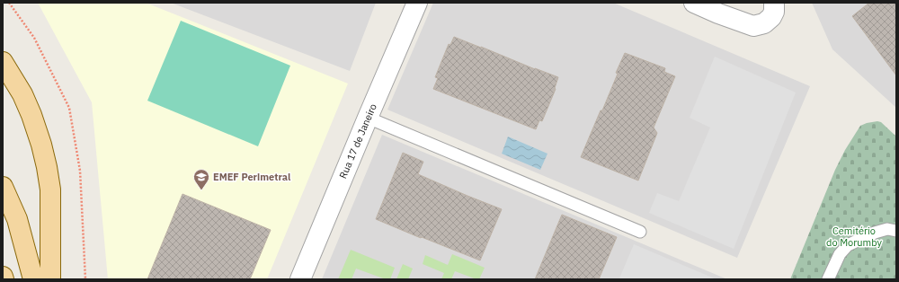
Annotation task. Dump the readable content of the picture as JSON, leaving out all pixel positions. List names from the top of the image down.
{
  "streets": {
    "street": ["Rua 17 de Janeiro"]
  },
  "parks": ["Cemitério do Morumby"],
  "places": {
    "school or university": ["EMEF Perimetral"]
  }
}
